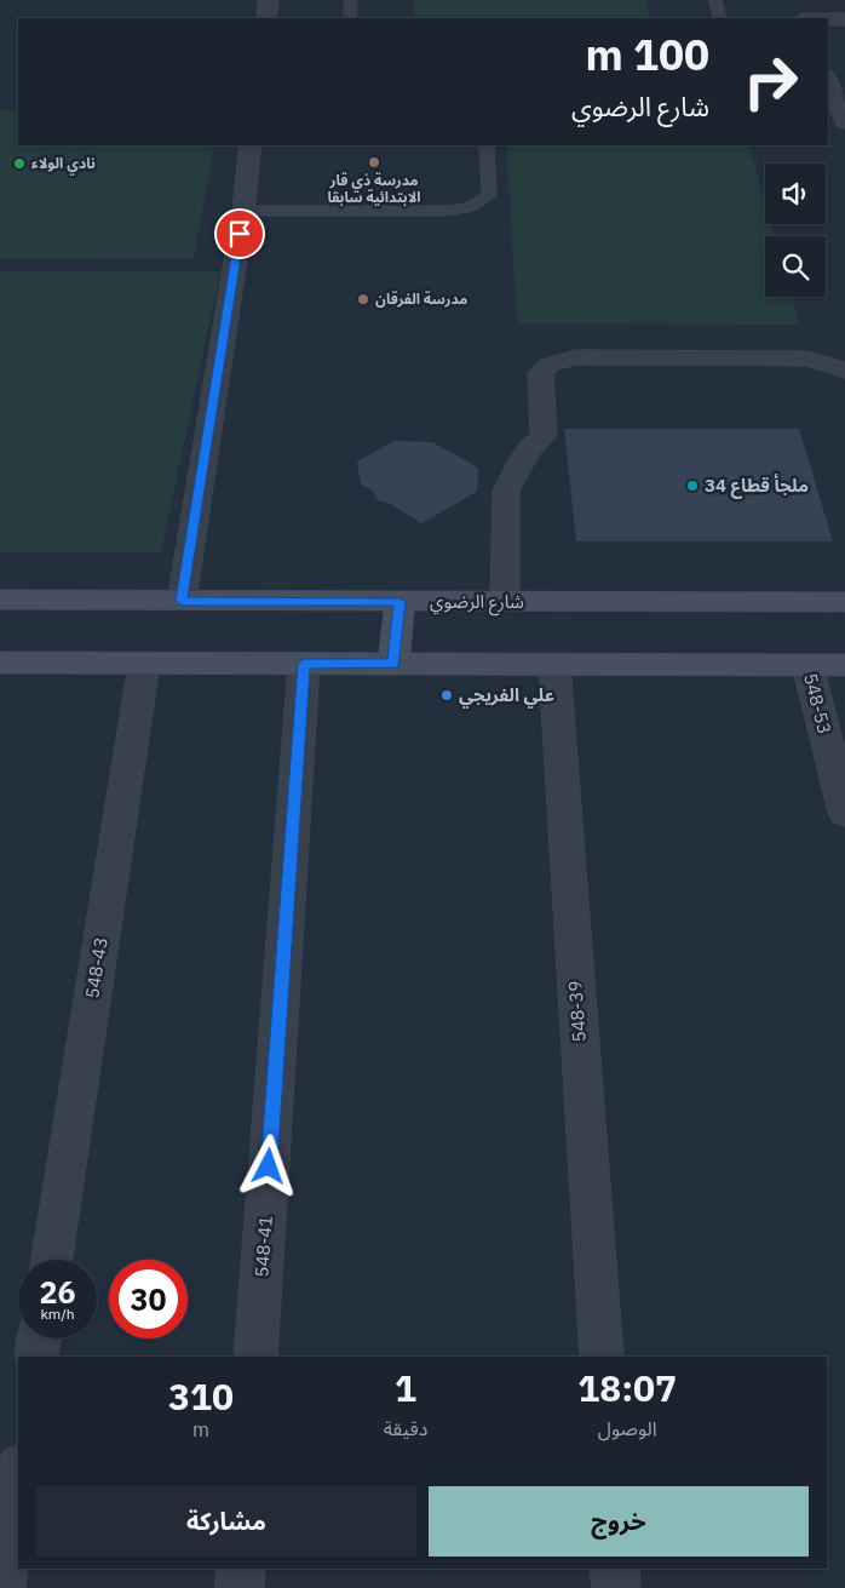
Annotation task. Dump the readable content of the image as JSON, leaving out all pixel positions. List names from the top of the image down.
{
  "streets": {
    "street": [
      "شارع الرضوي",
      "548-53",
      "548-43",
      "548-39",
      "548-41"
    ]
  },
  "places": [
    "مدرسة ذي قار الابتدائية سابقا",
    "نادي الولاء",
    "مدرسة الفرقان",
    "ملجأ قطاع 34",
    "علي الفريجي"
  ],
  "page": {
    "turn": ["100 m", "شارع الرضوي"],
    "speed": "26 km/h",
    "limit": "30",
    "eta": [
      "18:07",
      "الوصول",
      "1",
      "دقيقة",
      "310",
      "m"
    ],
    "buttons": ["خروج", "مشاركة"]
  }
}
